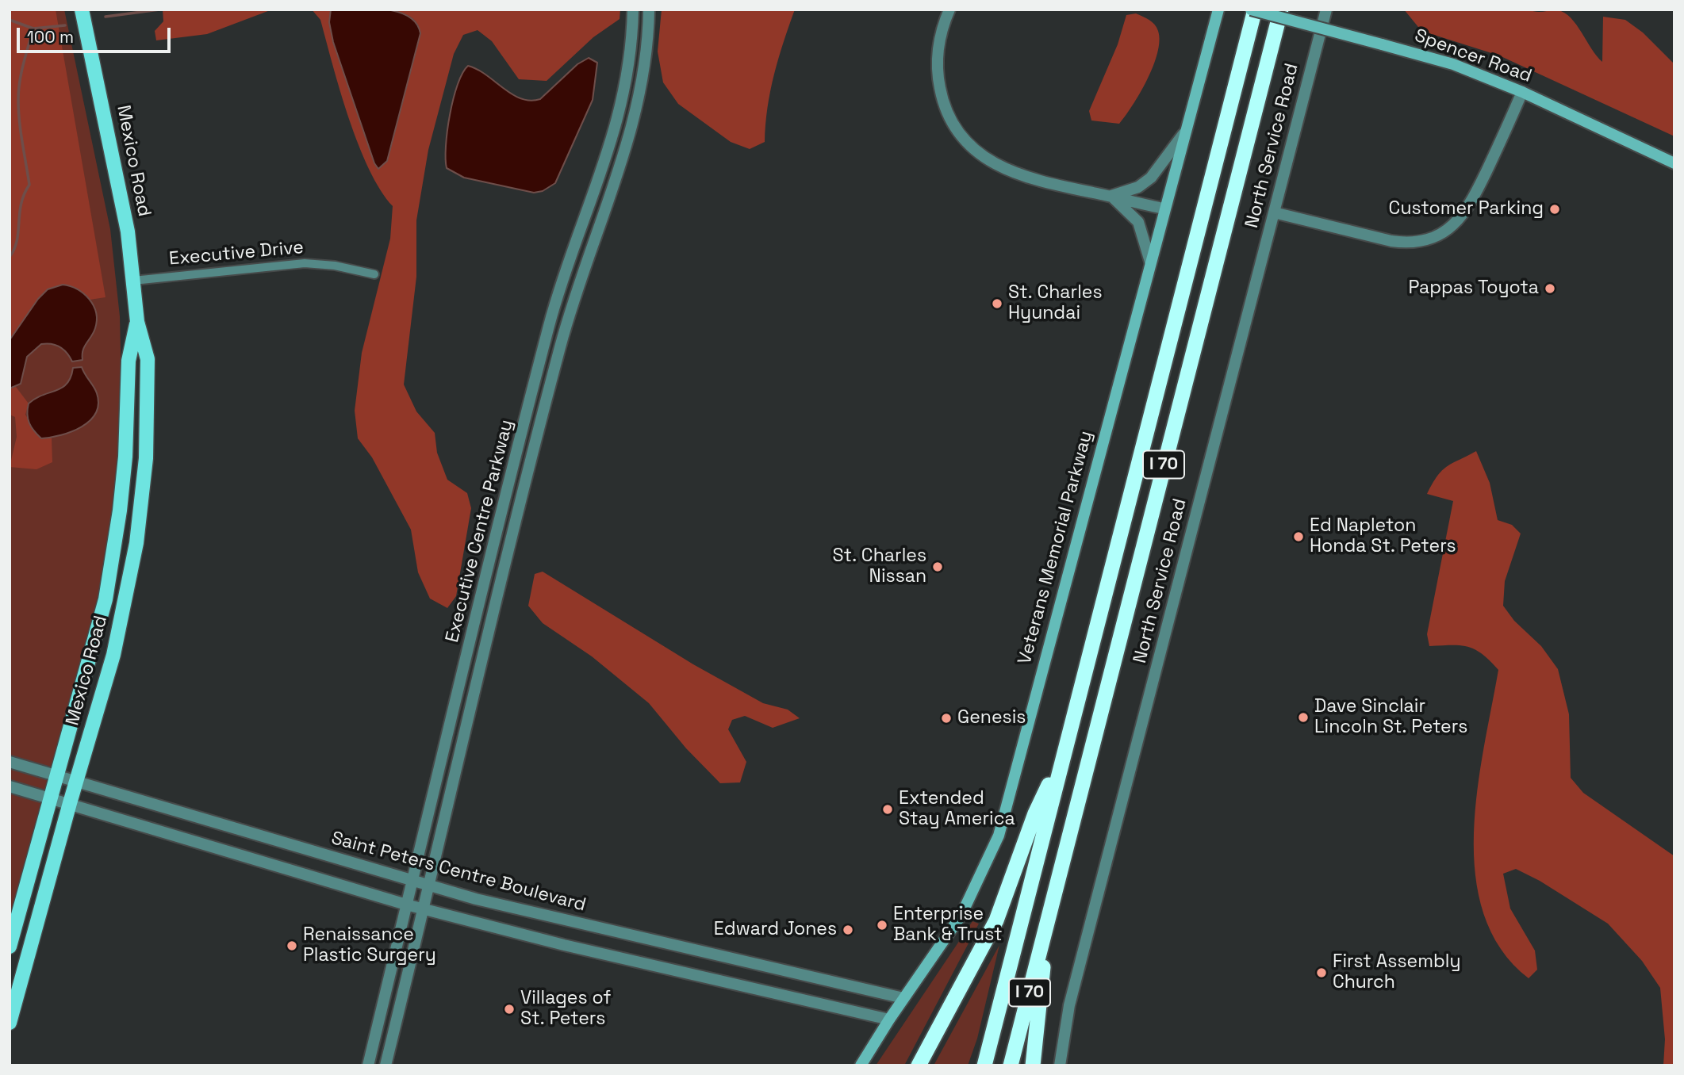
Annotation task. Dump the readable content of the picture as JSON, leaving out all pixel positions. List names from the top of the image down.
{
  "streets": {
    "highway": ["I 70"],
    "main road": ["Spencer Road", "Mexico Road", "Veterans Memorial Parkway"],
    "street": [
      "North Service Road",
      "Executive Drive",
      "Executive Centre Parkway",
      "Saint Peters Centre Boulevard"
    ]
  },
  "crossings": [
    ["Mexico Road", "Executive Drive"],
    ["Mexico Road", "Saint Peters Centre Boulevard"],
    ["Executive Centre Parkway", "Saint Peters Centre Boulevard"],
    ["Veterans Memorial Parkway", "Saint Peters Centre Boulevard"]
  ],
  "places": [
    "Customer Parking",
    "Pappas Toyota",
    "St. Charles Hyundai",
    "Ed Napleton Honda St. Peters",
    "St. Charles Nissan",
    "Dave Sinclair Lincoln St. Peters",
    "Genesis",
    "Extended Stay America",
    "Enterprise Bank & Trust",
    "Edward Jones",
    "Renaissance Plastic Surgery",
    "First Assembly Church",
    "Villages of St. Peters"
  ],
  "scale_bar": "100 m"
}
